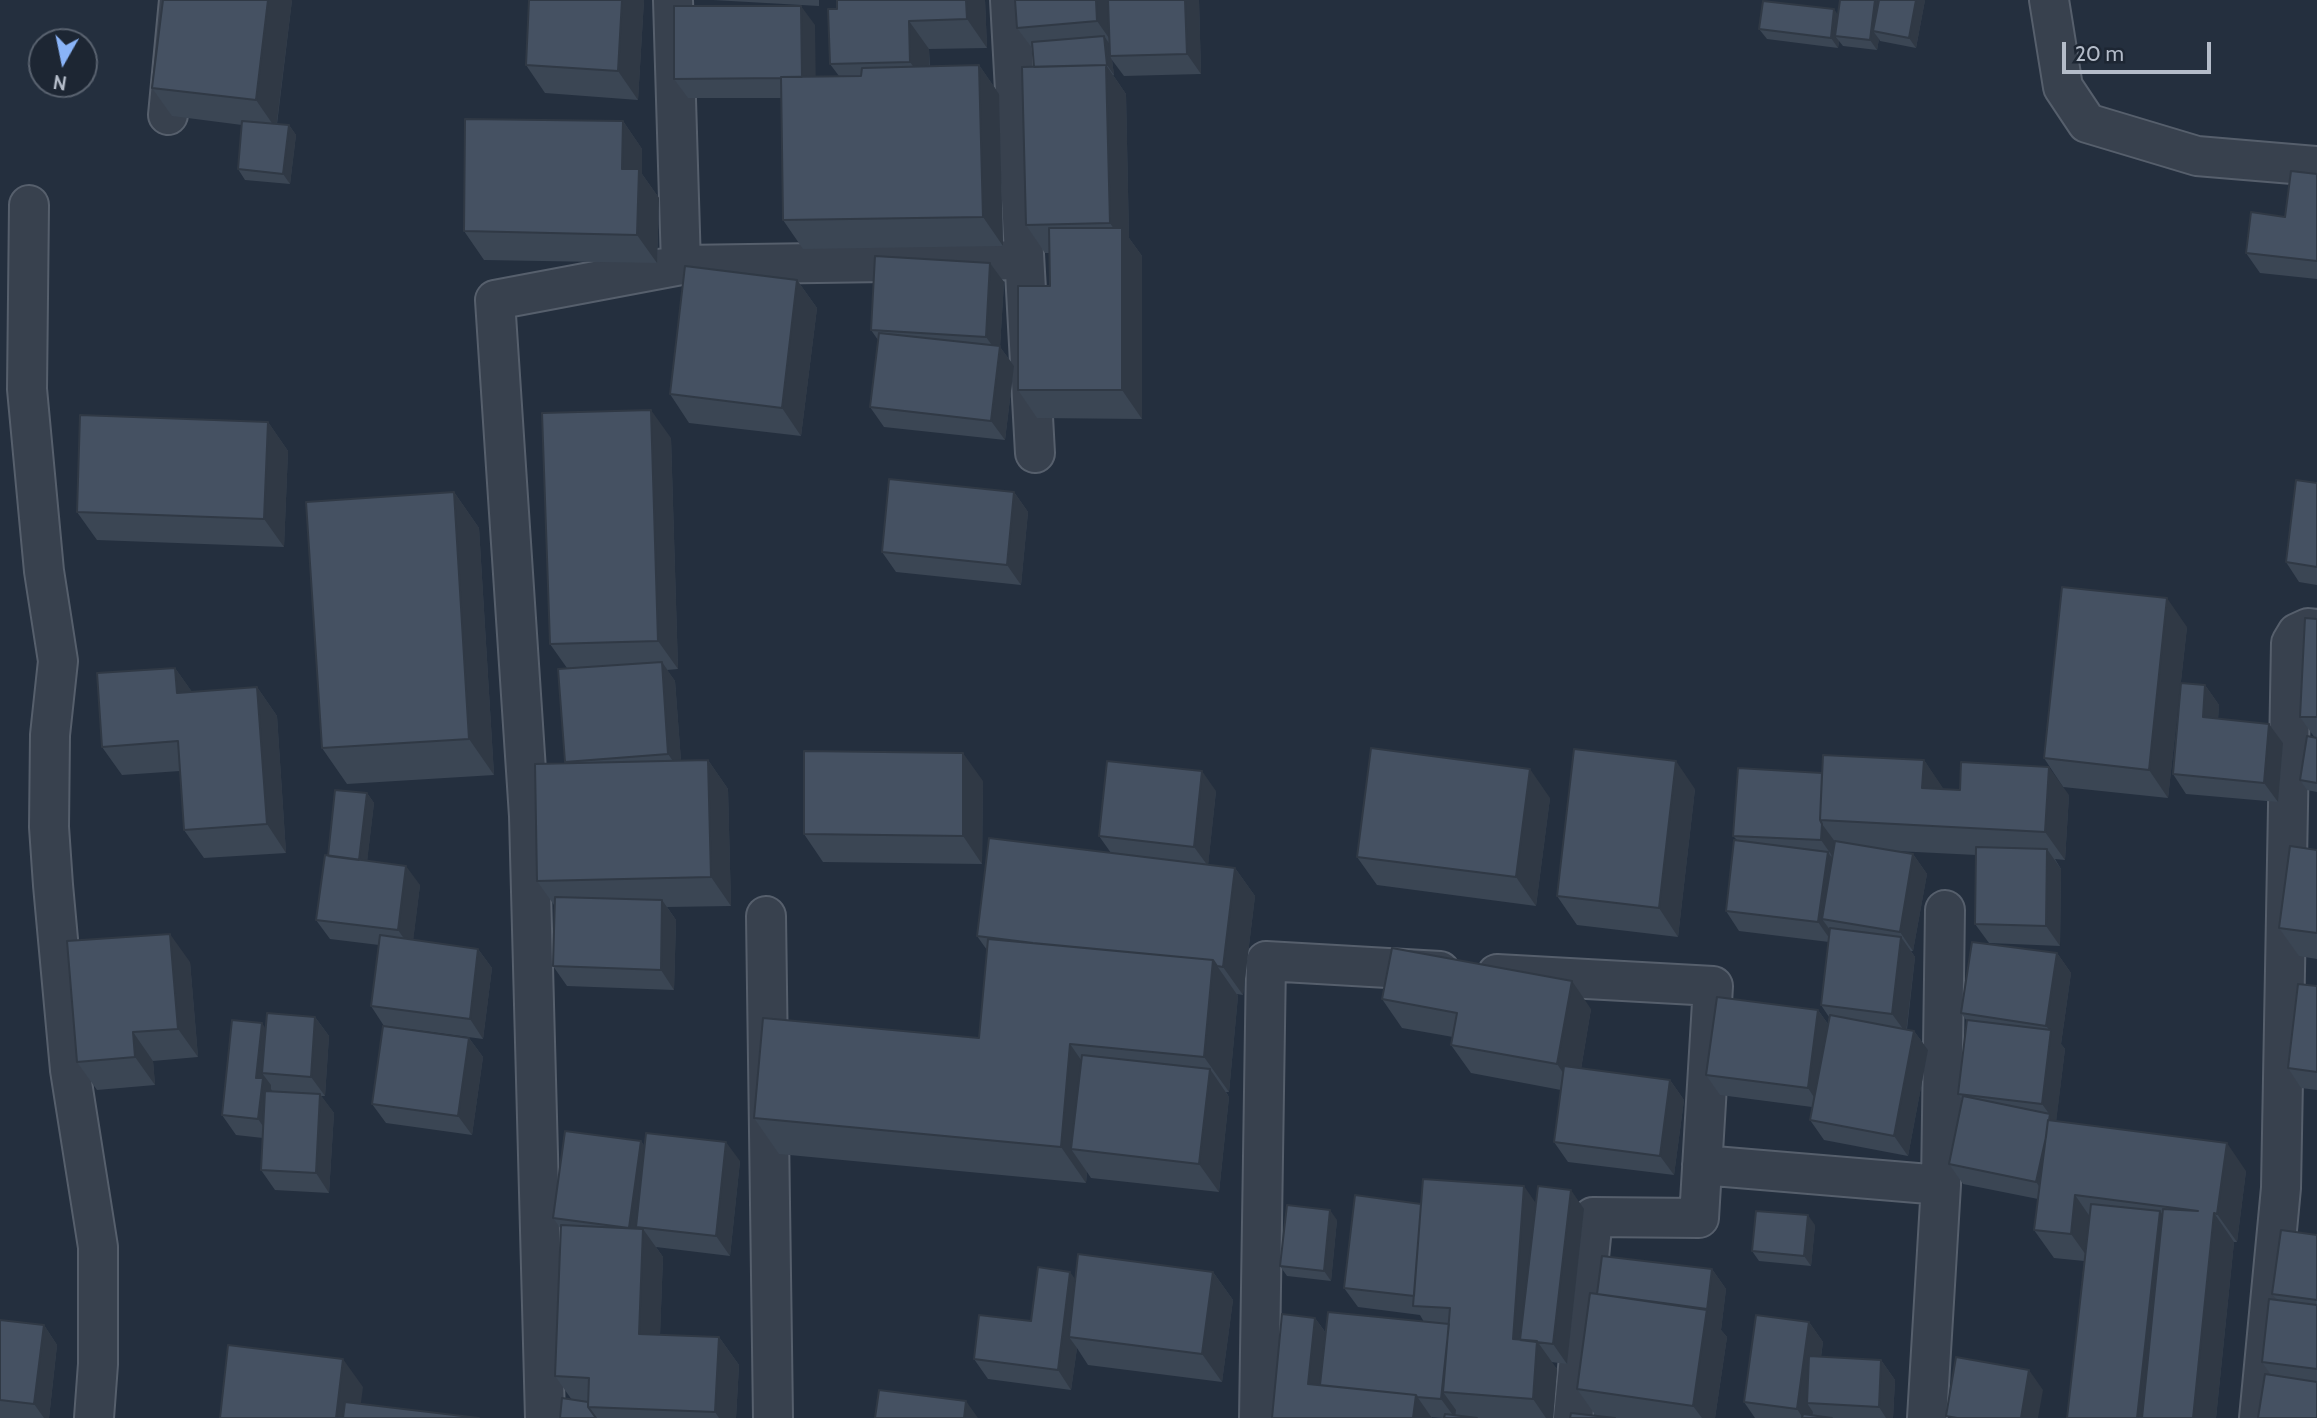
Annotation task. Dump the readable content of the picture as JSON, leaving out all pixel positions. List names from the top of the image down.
{
  "scale_bar": "20 m",
  "north": "bottom"
}
